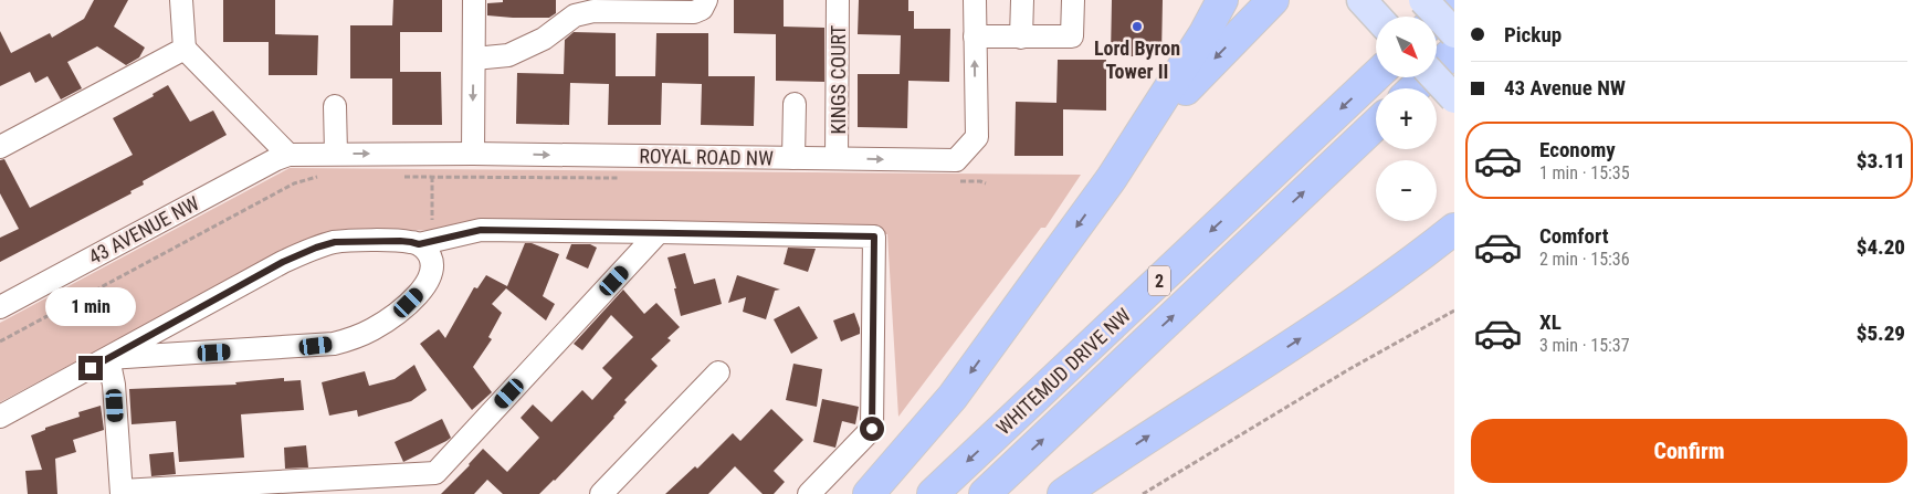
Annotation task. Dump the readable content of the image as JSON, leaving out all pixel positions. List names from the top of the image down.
{
  "streets": {
    "highway": ["2", "WHITEMUD DRIVE NW"],
    "street": ["KINGS COURT", "ROYAL ROAD NW", "43 AVENUE NW"]
  },
  "crossings": [
    ["KINGS COURT", "ROYAL ROAD NW"],
    ["ROYAL ROAD NW", "43 AVENUE NW"]
  ],
  "places": ["Lord Byron Tower II"],
  "north": "bottom right",
  "page": {
    "banner": ["Pickup", "43 Avenue NW"],
    "map_buttons": ["+", "−"],
    "list": [
      {
        "name": "Economy",
        "note": "1 min · 15:35",
        "value": "$3.11"
      },
      {
        "name": "Comfort",
        "note": "2 min · 15:36",
        "value": "$4.20"
      },
      {
        "name": "XL",
        "note": "3 min · 15:37",
        "value": "$5.29"
      }
    ],
    "bubble": "1 min",
    "buttons": "Confirm"
  }
}
